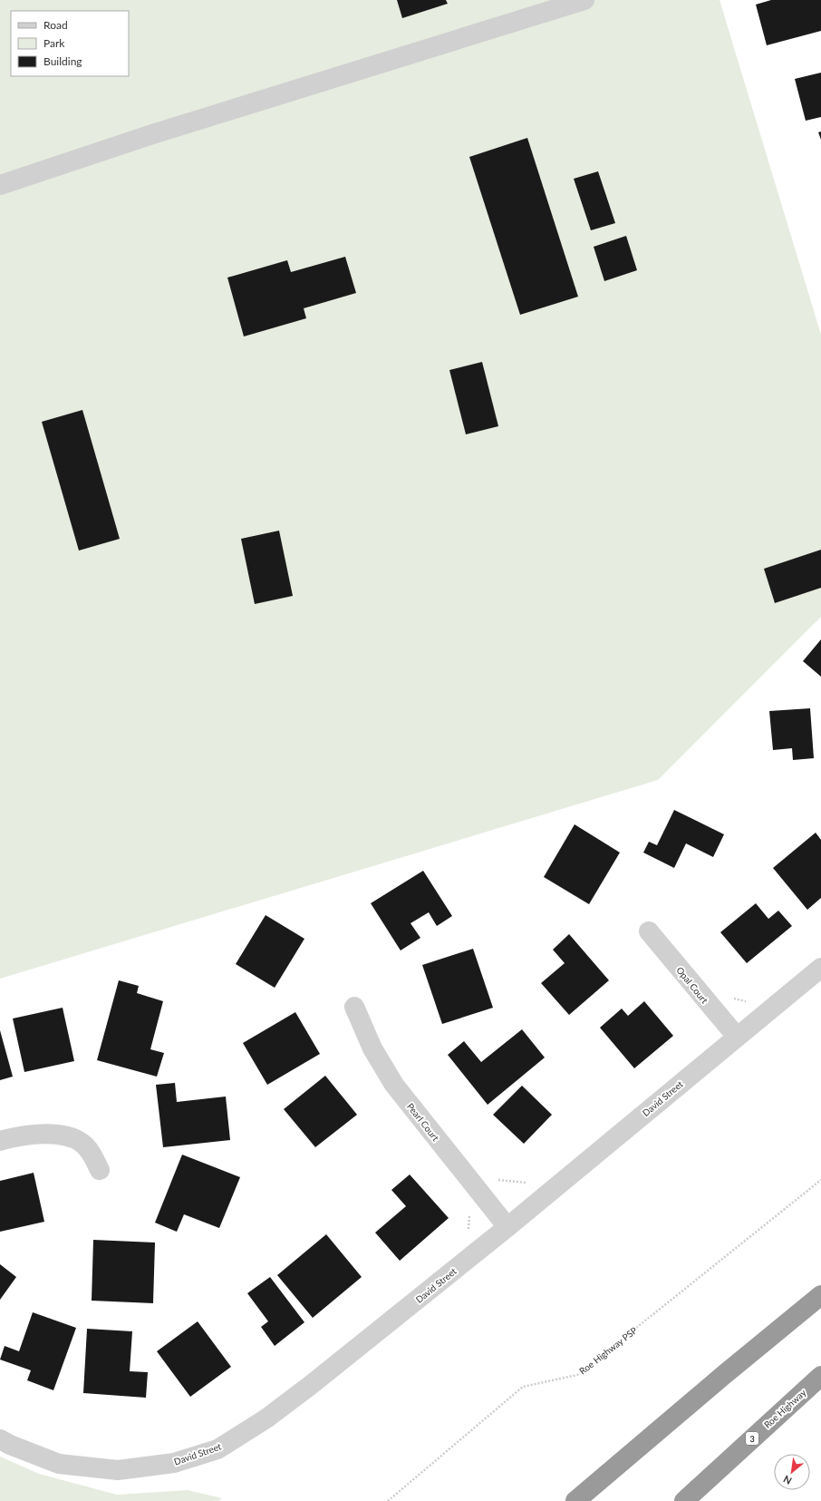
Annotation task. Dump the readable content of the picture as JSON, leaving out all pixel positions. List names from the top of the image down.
{
  "streets": {
    "highway": ["Roe Highway", "3"],
    "street": ["Opal Court", "David Street", "Pearl Court"],
    "path": ["Roe Highway PSP"]
  },
  "crossings": [
    ["Opal Court", "David Street"],
    ["David Street", "Pearl Court"]
  ],
  "legend": ["Road", "Park", "Building"],
  "north": "bottom left"
}
